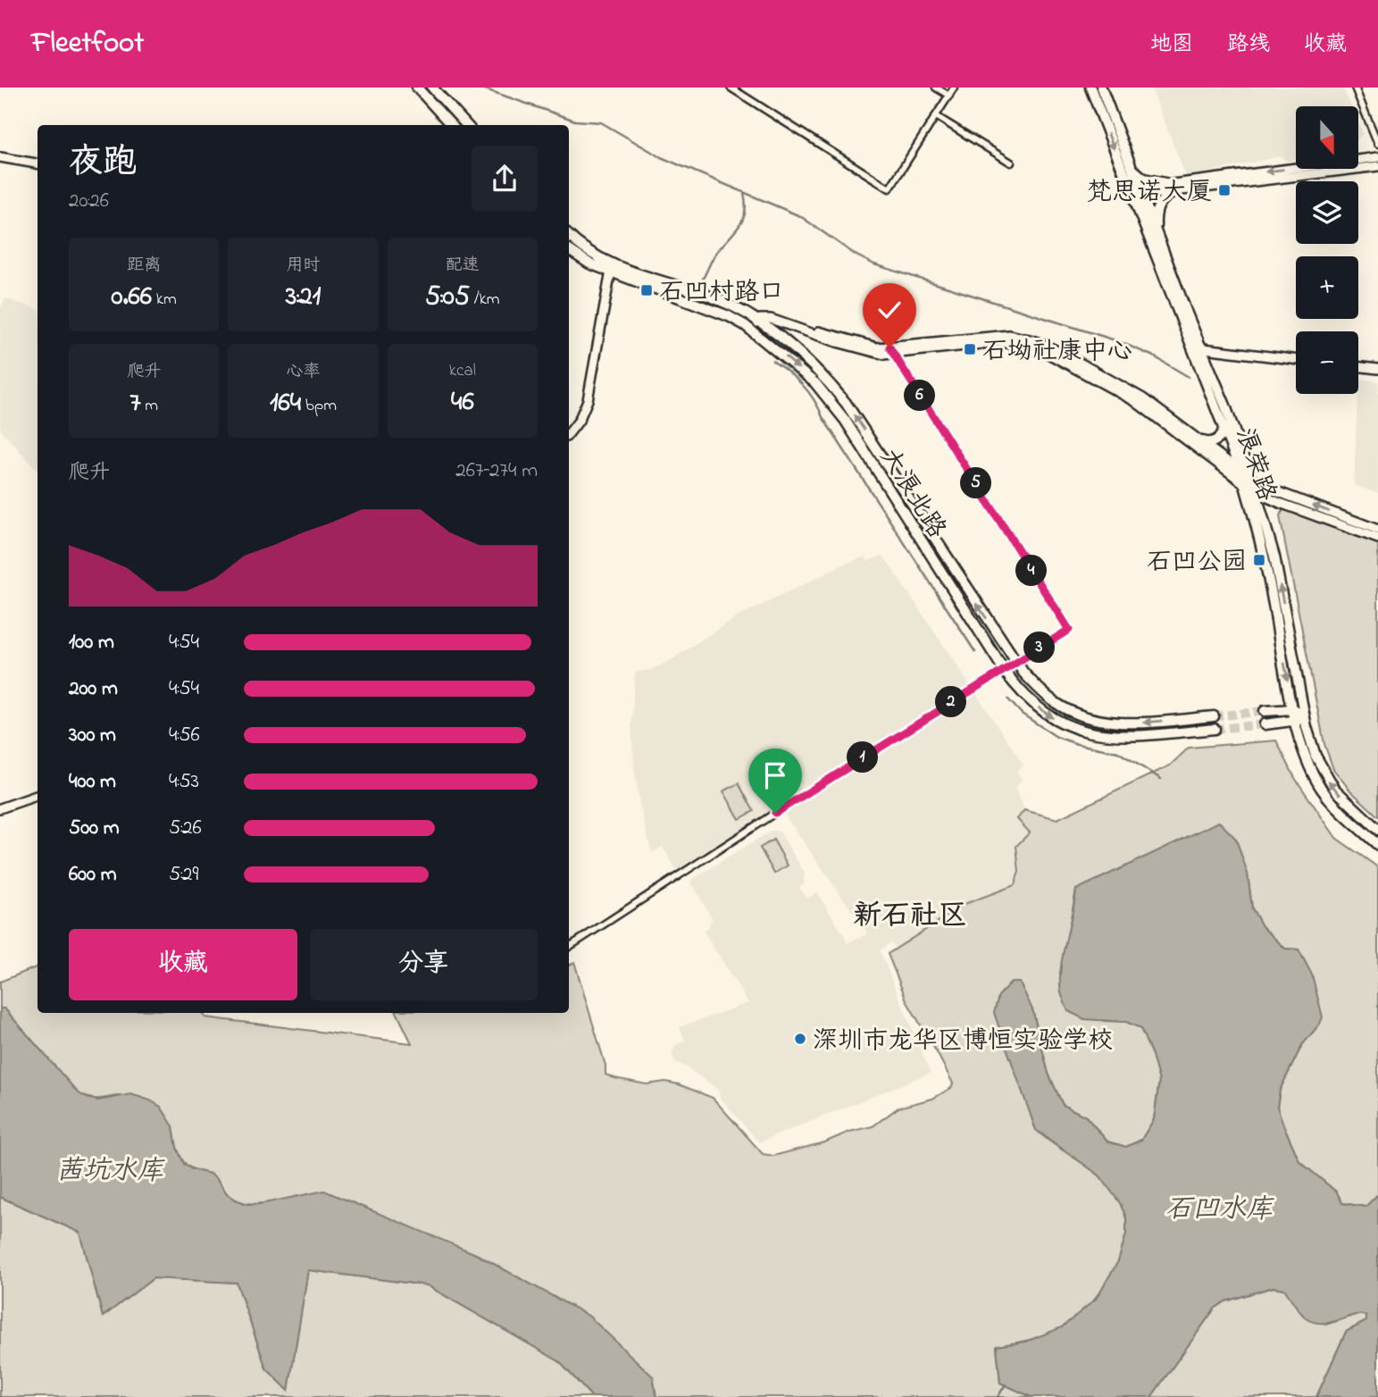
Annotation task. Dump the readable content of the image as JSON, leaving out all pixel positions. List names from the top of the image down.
{
  "streets": {
    "main road": ["浪荣路", "大浪北路"]
  },
  "districts": ["新石社区"],
  "water": ["茜坑水库", "石凹水库"],
  "places": {
    "transit": [
      "梵思诺大厦",
      "石凹村路口",
      "石坳社康中心",
      "石凹公园"
    ],
    "other": ["深圳市龙华区博恒实验学校"]
  },
  "north": "bottom",
  "page": {
    "header": "Fleetfoot",
    "nav": ["地图", "路线", "收藏"],
    "map_buttons": ["+", "−"],
    "heading": ["夜跑", "20:26"],
    "stats": [
      ["距离", "0.66 km"],
      ["用时", "3:21"],
      ["配速", "5:05 /km"],
      ["爬升", "7 m"],
      ["心率", "164 bpm"],
      ["kcal", "46"]
    ],
    "pins": [
      "6",
      "5",
      "4",
      "3",
      "2",
      "1"
    ],
    "chart": ["爬升", "267–274 m"],
    "list": [
      {
        "name": "100 m",
        "note": "4:54"
      },
      {
        "name": "200 m",
        "note": "4:54"
      },
      {
        "name": "300 m",
        "note": "4:56"
      },
      {
        "name": "400 m",
        "note": "4:53"
      },
      {
        "name": "500 m",
        "note": "5:26"
      },
      {
        "name": "600 m",
        "note": "5:29"
      }
    ],
    "buttons": ["收藏", "分享"]
  }
}
